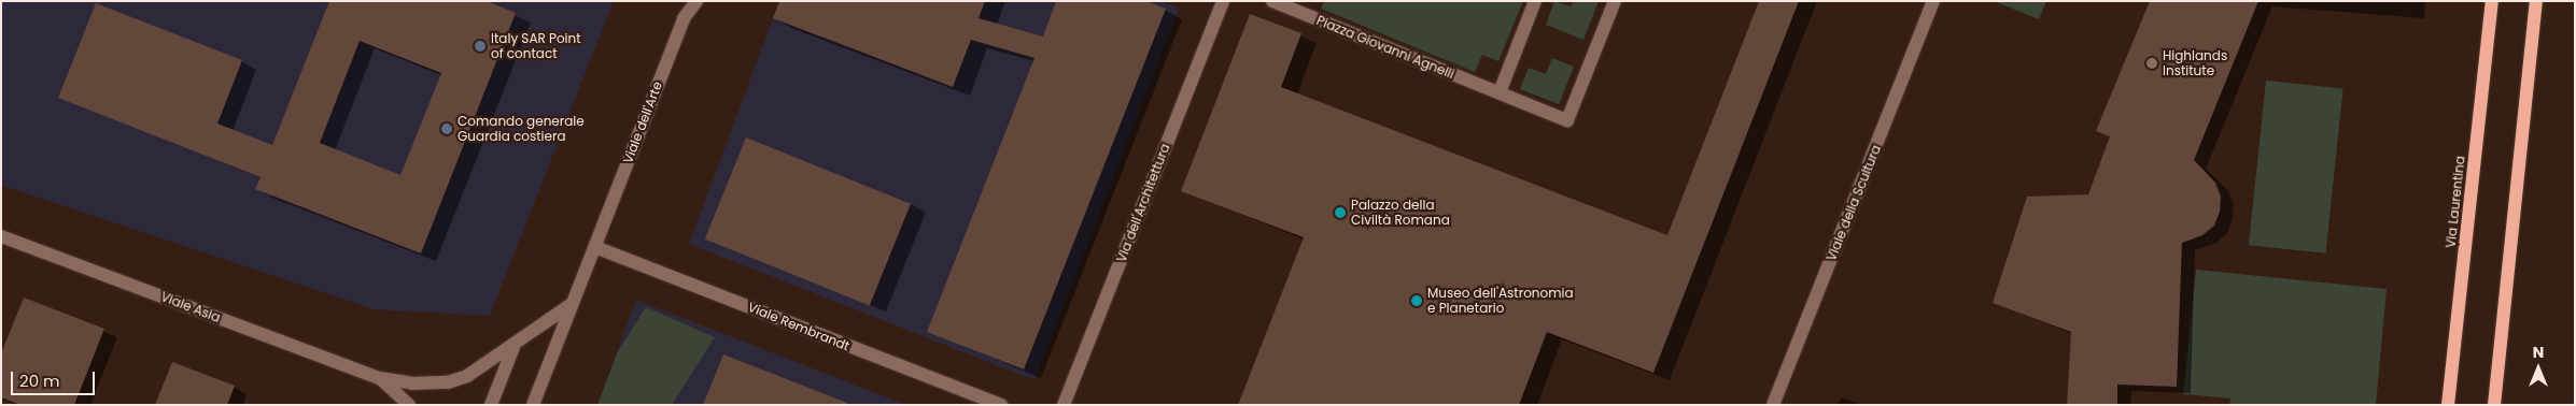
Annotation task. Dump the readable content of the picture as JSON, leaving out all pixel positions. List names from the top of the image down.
{
  "streets": {
    "main road": ["Via Laurentina"],
    "street": [
      "Piazza Giovanni Agnelli",
      "Viale dell'Arte",
      "Via dell'Architettura",
      "Viale della Scultura",
      "Viale Asia",
      "Viale Rembrandt"
    ]
  },
  "crossings": [
    ["Viale dell'Arte", "Viale Rembrandt"]
  ],
  "places": [
    "Italy SAR Point of contact",
    "Highlands Institute",
    "Comando generale Guardia costiera",
    "Palazzo della Civiltà Romana",
    "Museo dell'Astronomia e Planetario"
  ],
  "scale_bar": "20 m",
  "north": "top"
}
